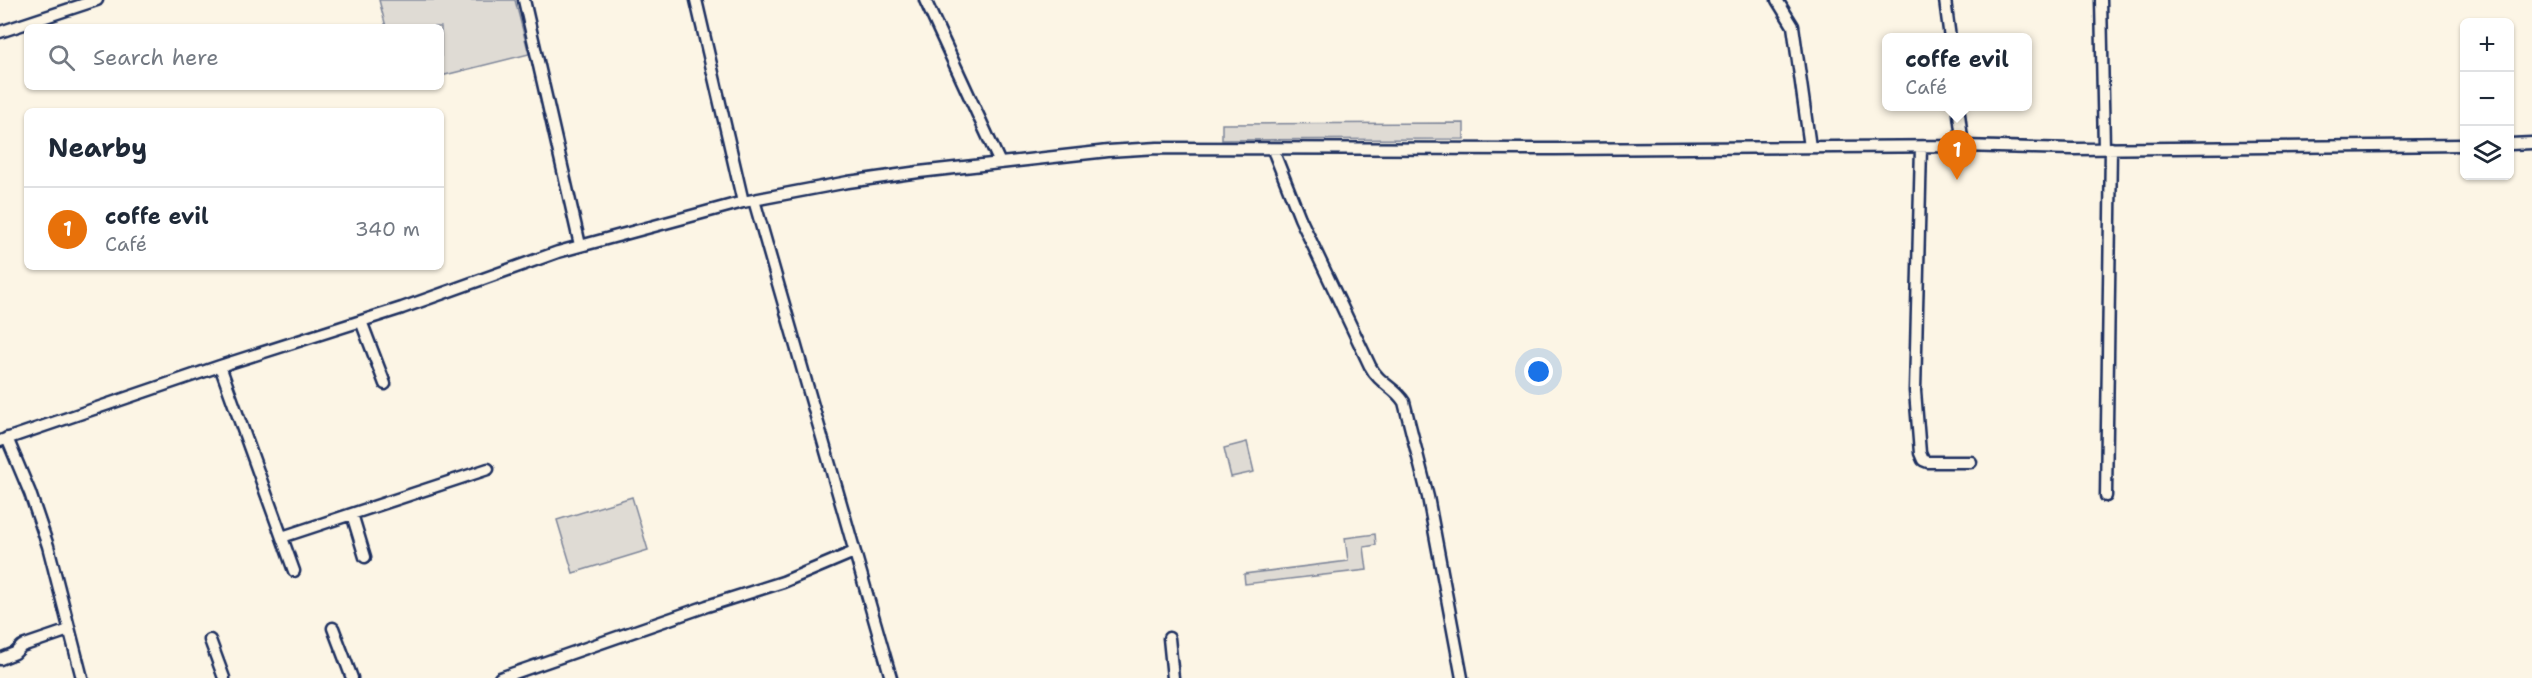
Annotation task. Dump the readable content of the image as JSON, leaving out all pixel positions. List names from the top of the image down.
{
  "page": {
    "map_buttons": ["+", "−"],
    "search": "Search here",
    "popup": ["coffe evil", "Café"],
    "heading": "Nearby",
    "pins": "1",
    "list": [
      {
        "mark": "1",
        "name": "coffe evil",
        "note": "Café",
        "value": "340 m"
      }
    ]
  }
}
